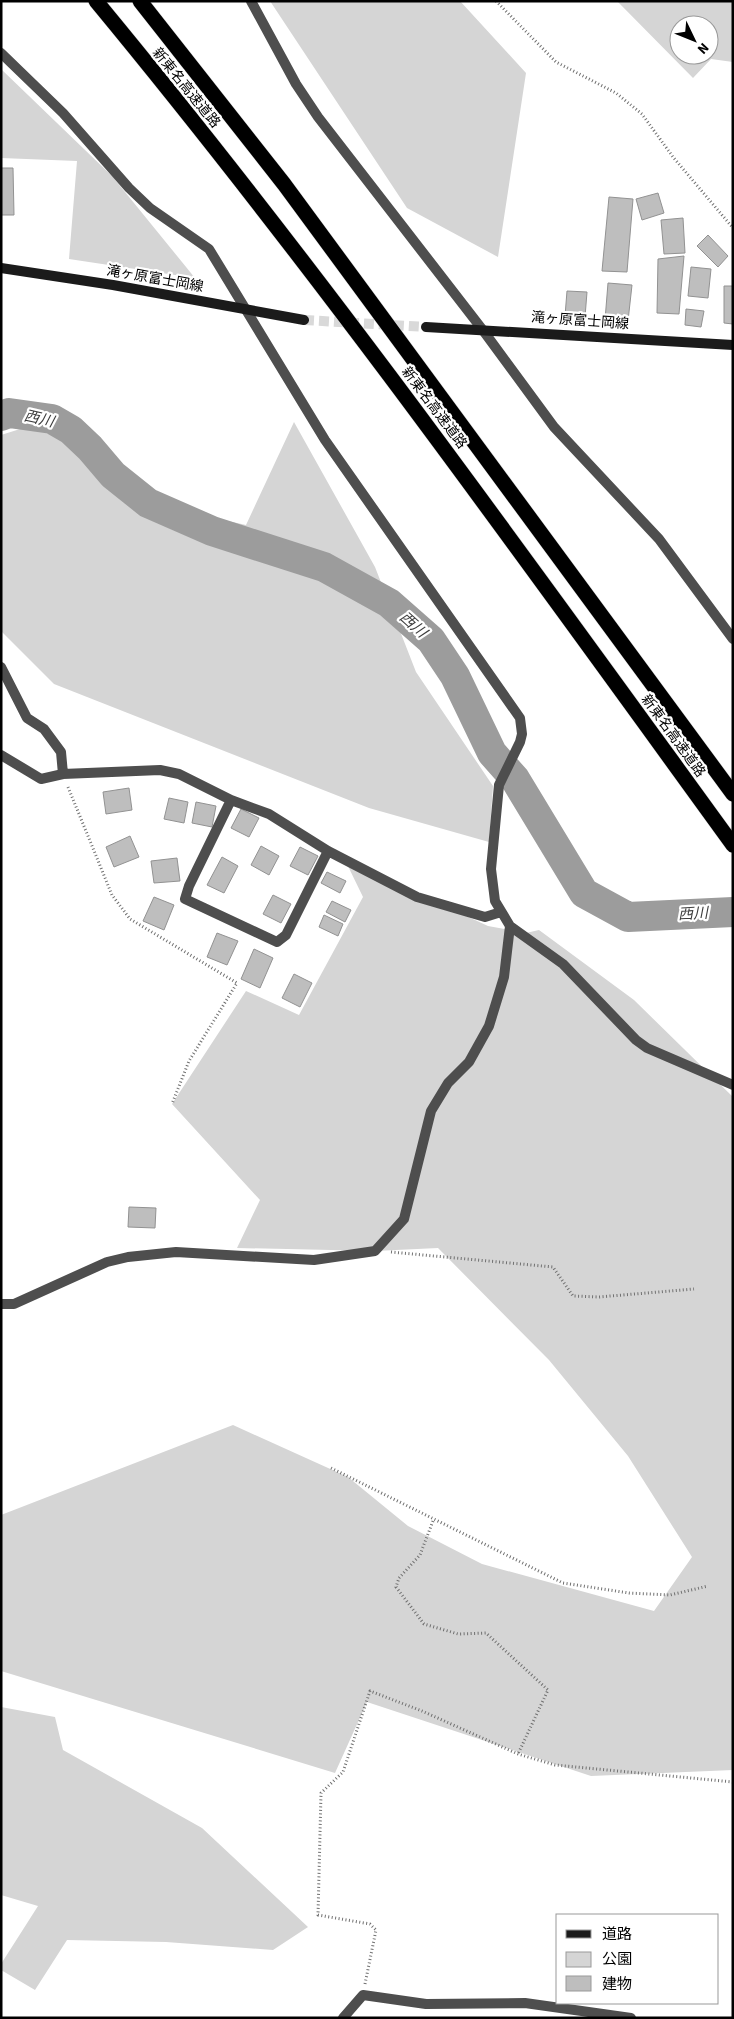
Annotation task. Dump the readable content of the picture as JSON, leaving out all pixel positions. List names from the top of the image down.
{
  "streets": {
    "highway": ["新東名高速道路"],
    "main road": ["滝ヶ原富士岡線"]
  },
  "water": ["西川"],
  "legend": ["道路", "公園", "建物"],
  "north": "bottom right"
}
